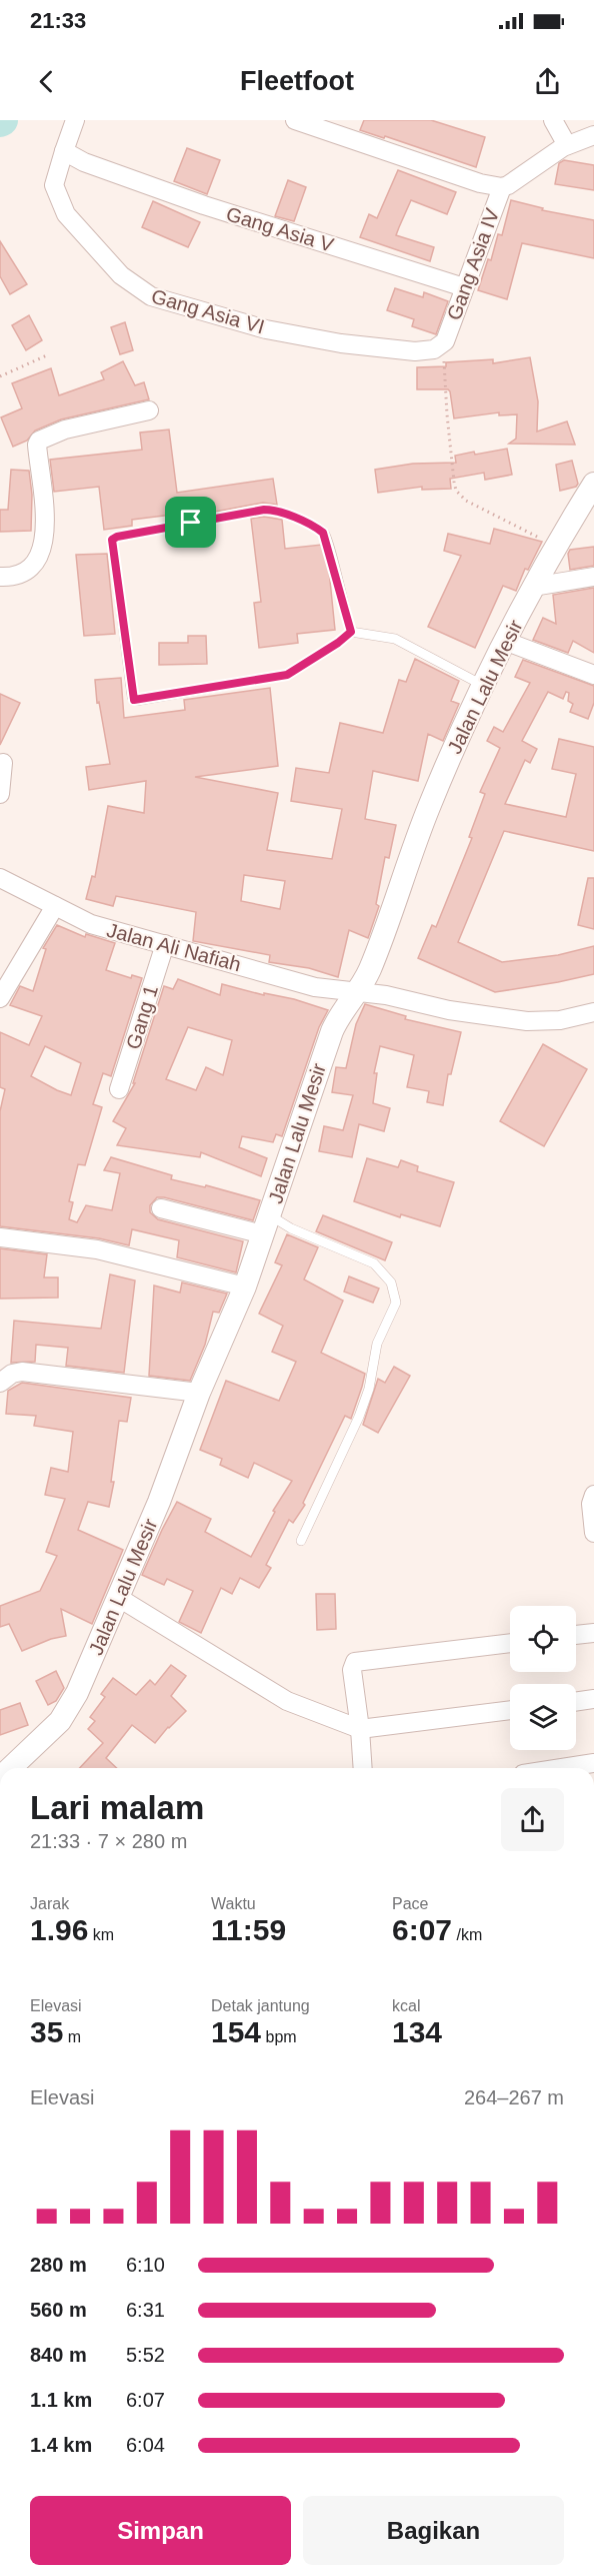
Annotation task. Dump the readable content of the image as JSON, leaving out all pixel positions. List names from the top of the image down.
{
  "streets": {
    "street": [
      "Gang Asia V",
      "Gang Asia IV",
      "Gang Asia VI",
      "Jalan Lalu Mesir",
      "Jalan Ali Nafiah",
      "Gang 1"
    ]
  },
  "crossings": [
    ["Gang Asia V", "Gang Asia IV"],
    ["Gang Asia V", "Gang Asia VI"],
    ["Gang Asia IV", "Gang Asia VI"],
    ["Jalan Lalu Mesir", "Jalan Ali Nafiah"],
    ["Jalan Ali Nafiah", "Gang 1"]
  ],
  "page": {
    "status": "21:33",
    "header": "Fleetfoot",
    "heading": ["Lari malam", "21:33 · 7 × 280 m"],
    "stats": [
      ["Jarak", "1.96 km"],
      ["Waktu", "11:59"],
      ["Pace", "6:07 /km"],
      ["Elevasi", "35 m"],
      ["Detak jantung", "154 bpm"],
      ["kcal", "134"]
    ],
    "chart": ["Elevasi", "264–267 m"],
    "list": [
      {
        "name": "280 m",
        "note": "6:10"
      },
      {
        "name": "560 m",
        "note": "6:31"
      },
      {
        "name": "840 m",
        "note": "5:52"
      },
      {
        "name": "1.1 km",
        "note": "6:07"
      },
      {
        "name": "1.4 km",
        "note": "6:04"
      }
    ],
    "buttons": ["Simpan", "Bagikan"]
  }
}
